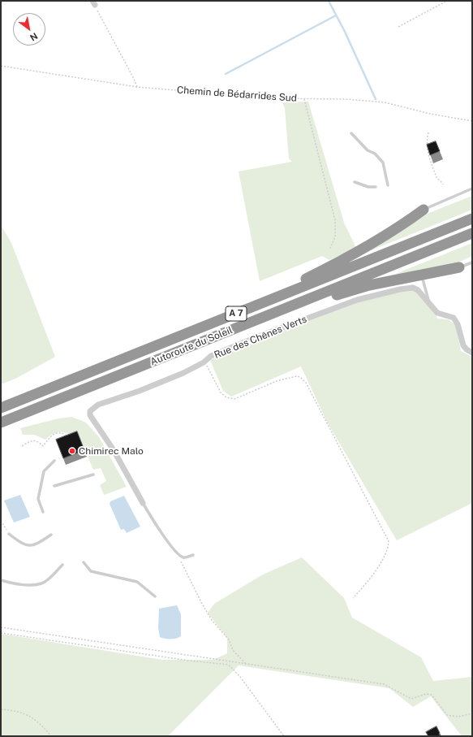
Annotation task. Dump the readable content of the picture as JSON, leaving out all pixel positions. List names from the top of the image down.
{
  "streets": {
    "highway": ["A 7", "Autoroute du Soleil"],
    "street": ["Rue des Chênes Verts"],
    "path": ["Chemin de Bédarrides Sud"]
  },
  "places": ["Chimirec Malo"],
  "north": "bottom right"
}
